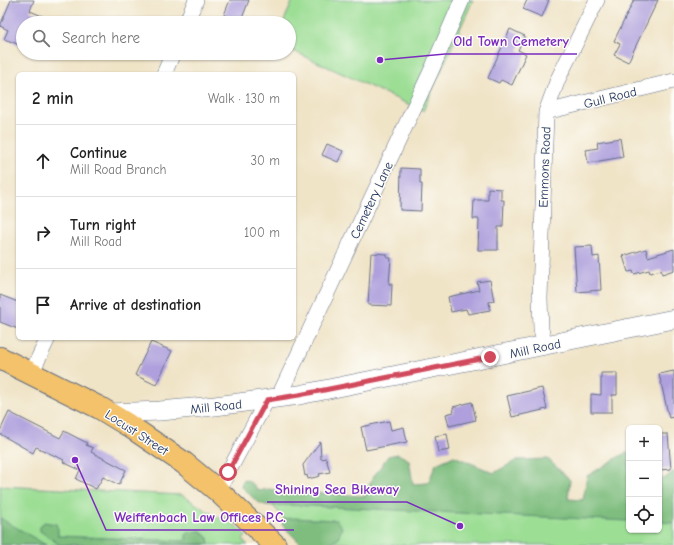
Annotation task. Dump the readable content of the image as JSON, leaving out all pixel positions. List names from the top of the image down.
{
  "streets": {
    "highway": ["Locust Street"],
    "street": [
      "Gull Road",
      "Emmons Road",
      "Cemetery Lane",
      "Mill Road"
    ]
  },
  "crossings": [
    ["Gull Road", "Emmons Road"],
    ["Emmons Road", "Mill Road"],
    ["Cemetery Lane", "Mill Road"],
    ["Cemetery Lane", "Locust Street"],
    ["Mill Road", "Locust Street"]
  ],
  "places": ["Old Town Cemetery", "Weiffenbach Law Offices P.C.", "Shining Sea Bikeway"],
  "page": {
    "search": "Search here",
    "heading": ["2 min", "Walk · 130 m"],
    "list": [
      ["Continue", "Mill Road Branch", "30 m"],
      ["Turn right", "Mill Road", "100 m"],
      "Arrive at destination"
    ],
    "map_buttons": ["+", "−"]
  }
}
